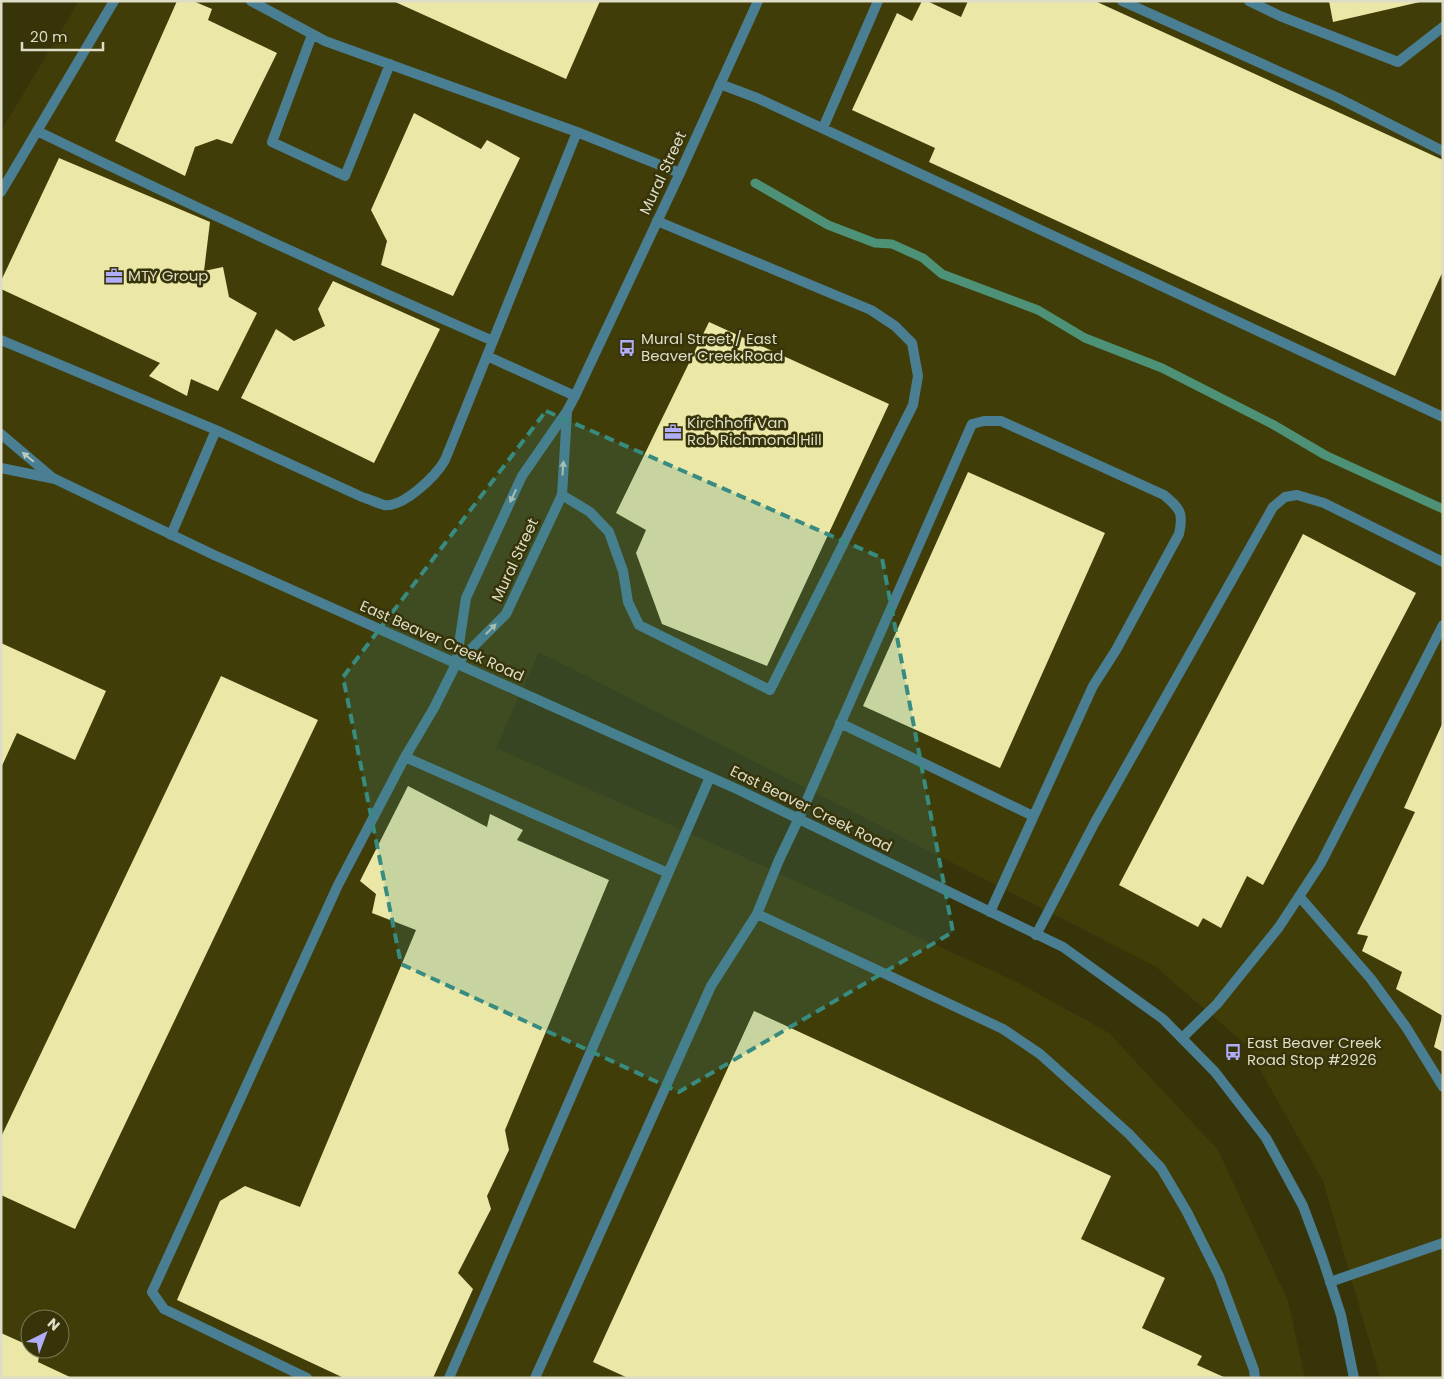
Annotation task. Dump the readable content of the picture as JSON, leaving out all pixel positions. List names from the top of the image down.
{
  "streets": {
    "street": ["Mural Street", "East Beaver Creek Road"]
  },
  "crossings": [
    ["Mural Street", "East Beaver Creek Road"]
  ],
  "places": {
    "office": ["MTY Group", "Kirchhoff Van Rob Richmond Hill"],
    "bus stop": ["Mural Street / East Beaver Creek Road", "East Beaver Creek Road Stop #2926"]
  },
  "scale_bar": "20 m",
  "north": "top right"
}
